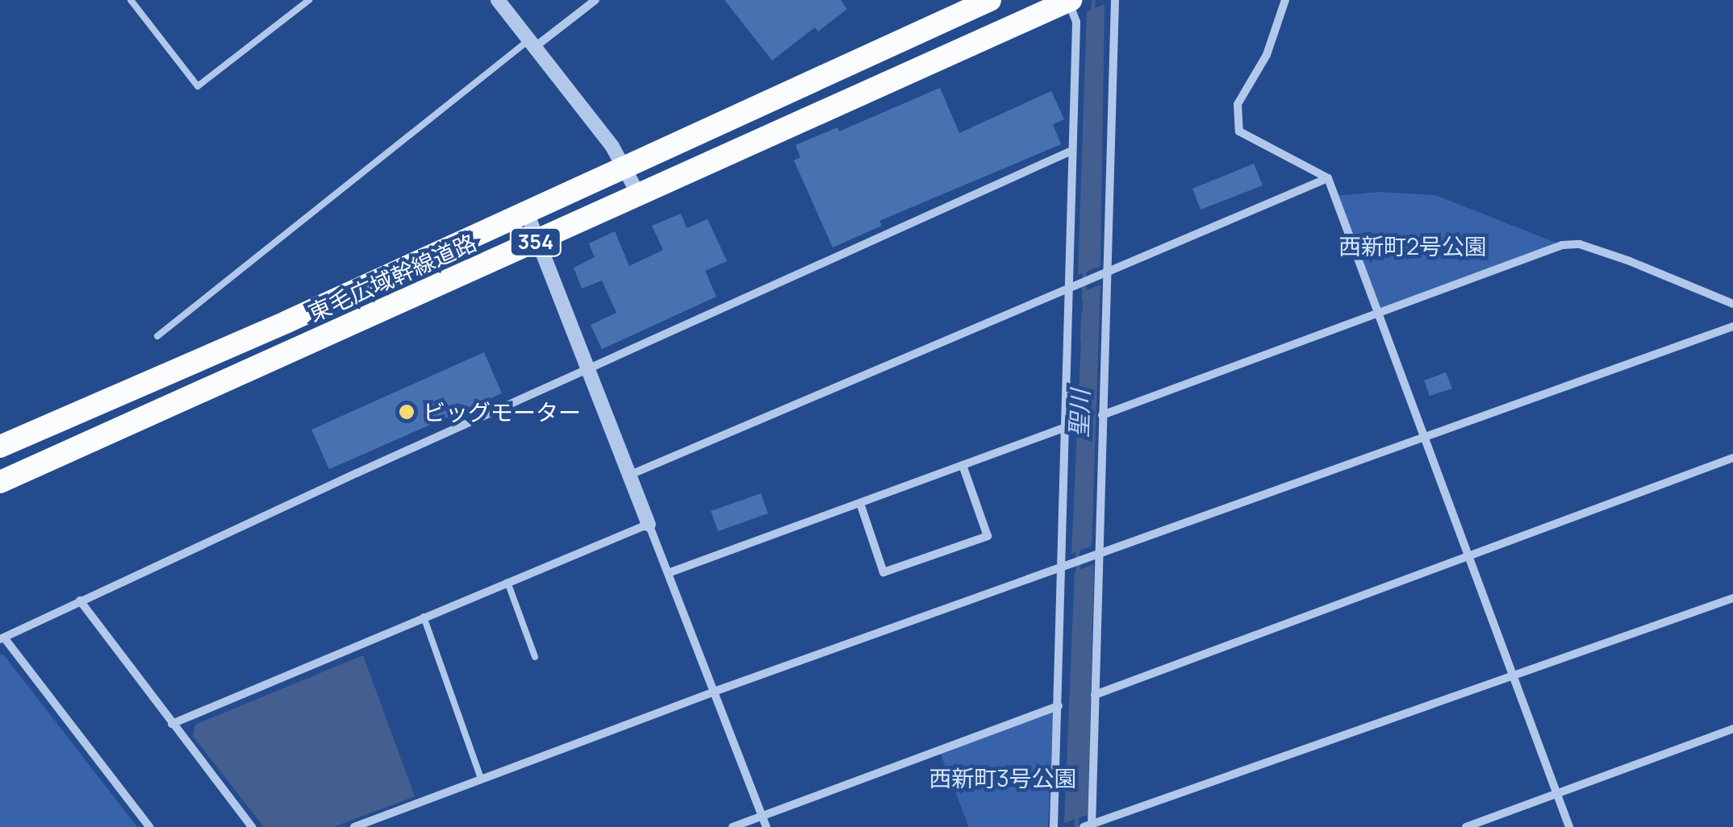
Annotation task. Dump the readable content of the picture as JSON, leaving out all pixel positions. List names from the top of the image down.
{
  "streets": {
    "highway": ["354", "東毛広域幹線道路"]
  },
  "water": ["聖川"],
  "parks": ["西新町2号公園", "西新町3号公園"],
  "places": ["ビッグモーター"]
}
